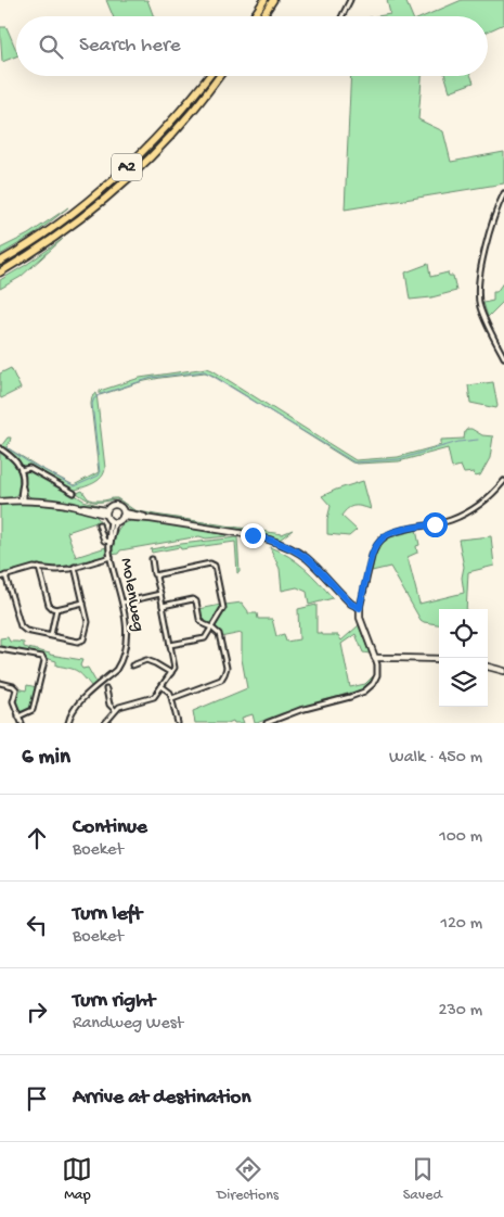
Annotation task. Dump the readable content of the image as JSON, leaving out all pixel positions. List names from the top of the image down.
{
  "streets": {
    "highway": ["A2"],
    "street": ["Molenweg"]
  },
  "page": {
    "search": "Search here",
    "heading": ["6 min", "Walk · 450 m"],
    "list": [
      ["Continue", "Boeket", "100 m"],
      ["Turn left", "Boeket", "120 m"],
      ["Turn right", "Randweg West", "230 m"],
      "Arrive at destination"
    ],
    "nav": ["Map", "Directions", "Saved"]
  }
}
